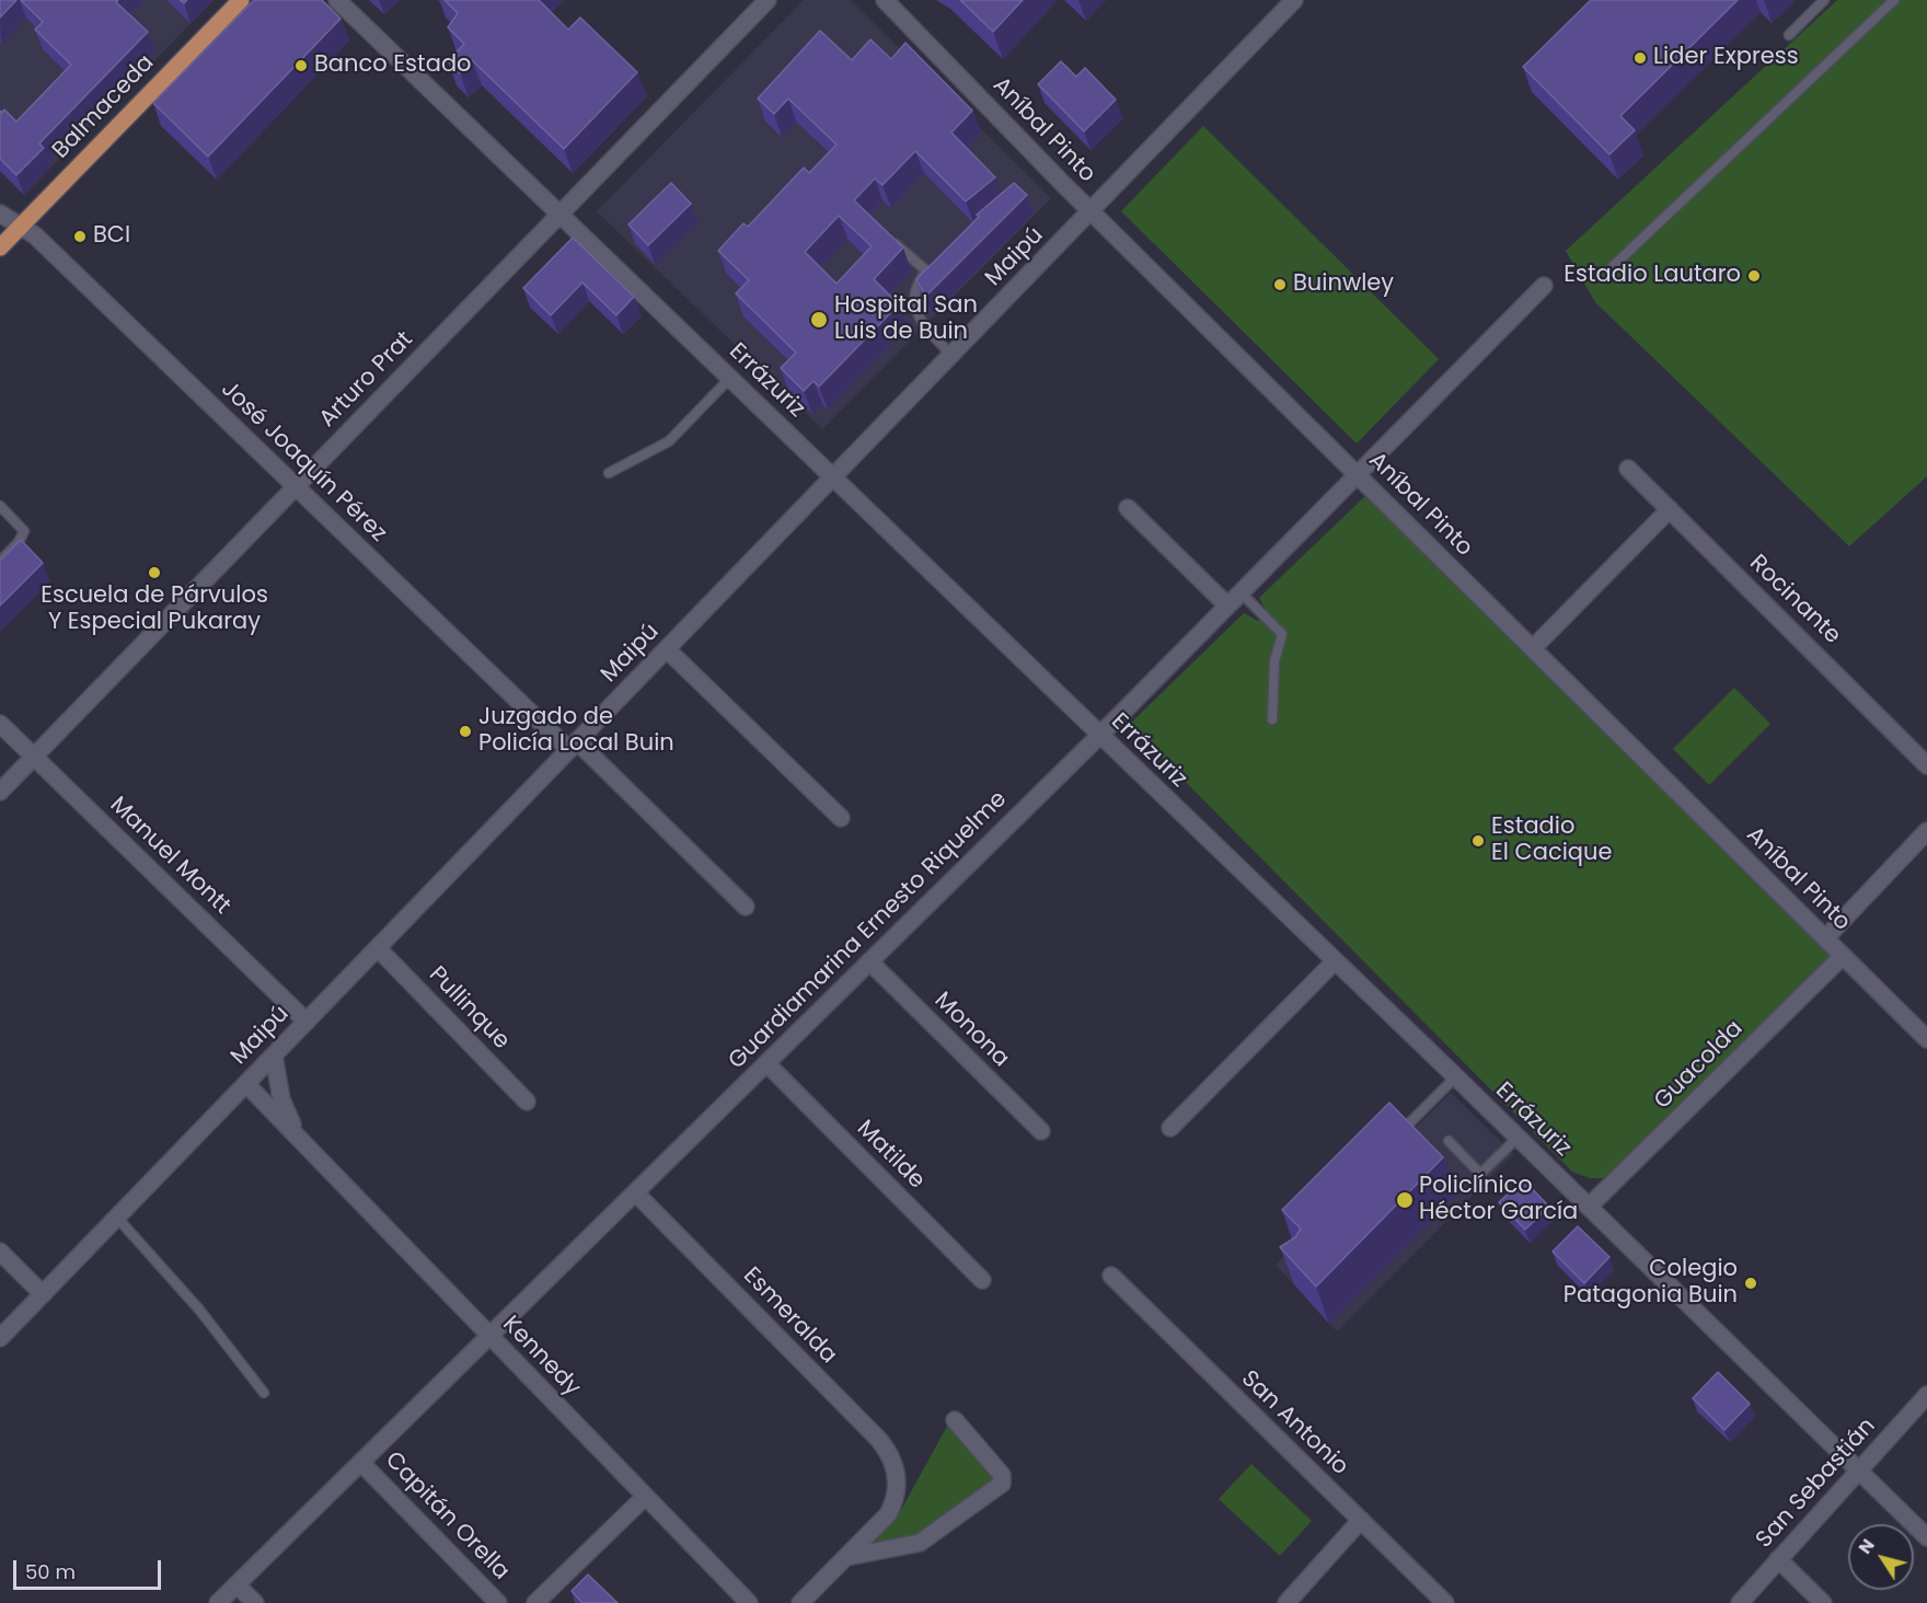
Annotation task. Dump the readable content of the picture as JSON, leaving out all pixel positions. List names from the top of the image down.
{
  "streets": {
    "main road": ["Balmaceda"],
    "street": [
      "Aníbal Pinto",
      "Maipú",
      "Arturo Prat",
      "Errázuriz",
      "José Joaquín Pérez",
      "Rocinante",
      "Manuel Montt",
      "Guardiamarina Ernesto Riquelme",
      "Pullinque",
      "Monona",
      "Guacolda",
      "Matilde",
      "Esmeralda",
      "Kennedy",
      "San Antonio",
      "San Sebastián",
      "Capitán Orella"
    ]
  },
  "crossings": [
    ["Balmaceda", "José Joaquín Pérez"],
    ["Aníbal Pinto", "Maipú"],
    ["Aníbal Pinto", "Guardiamarina Ernesto Riquelme"],
    ["Aníbal Pinto", "Guacolda"],
    ["Maipú", "Errázuriz"],
    ["Maipú", "José Joaquín Pérez"],
    ["Maipú", "Manuel Montt"],
    ["Maipú", "Pullinque"],
    ["Maipú", "Kennedy"],
    ["Arturo Prat", "Errázuriz"],
    ["Arturo Prat", "José Joaquín Pérez"],
    ["Arturo Prat", "Manuel Montt"],
    ["Errázuriz", "Guardiamarina Ernesto Riquelme"],
    ["Errázuriz", "Guacolda"],
    ["Errázuriz", "San Sebastián"],
    ["Guardiamarina Ernesto Riquelme", "Monona"],
    ["Guardiamarina Ernesto Riquelme", "Matilde"],
    ["Guardiamarina Ernesto Riquelme", "Esmeralda"],
    ["Guardiamarina Ernesto Riquelme", "Kennedy"],
    ["Guardiamarina Ernesto Riquelme", "Capitán Orella"]
  ],
  "places": [
    "Lider Express",
    "Banco Estado",
    "BCI",
    "Estadio Lautaro",
    "Buinwley",
    "Hospital San Luis de Buin",
    "Escuela de Párvulos Y Especial Pukaray",
    "Juzgado de Policía Local Buin",
    "Estadio El Cacique",
    "Policlínico Héctor García",
    "Colegio Patagonia Buin"
  ],
  "scale_bar": "50 m",
  "north": "top left"
}
